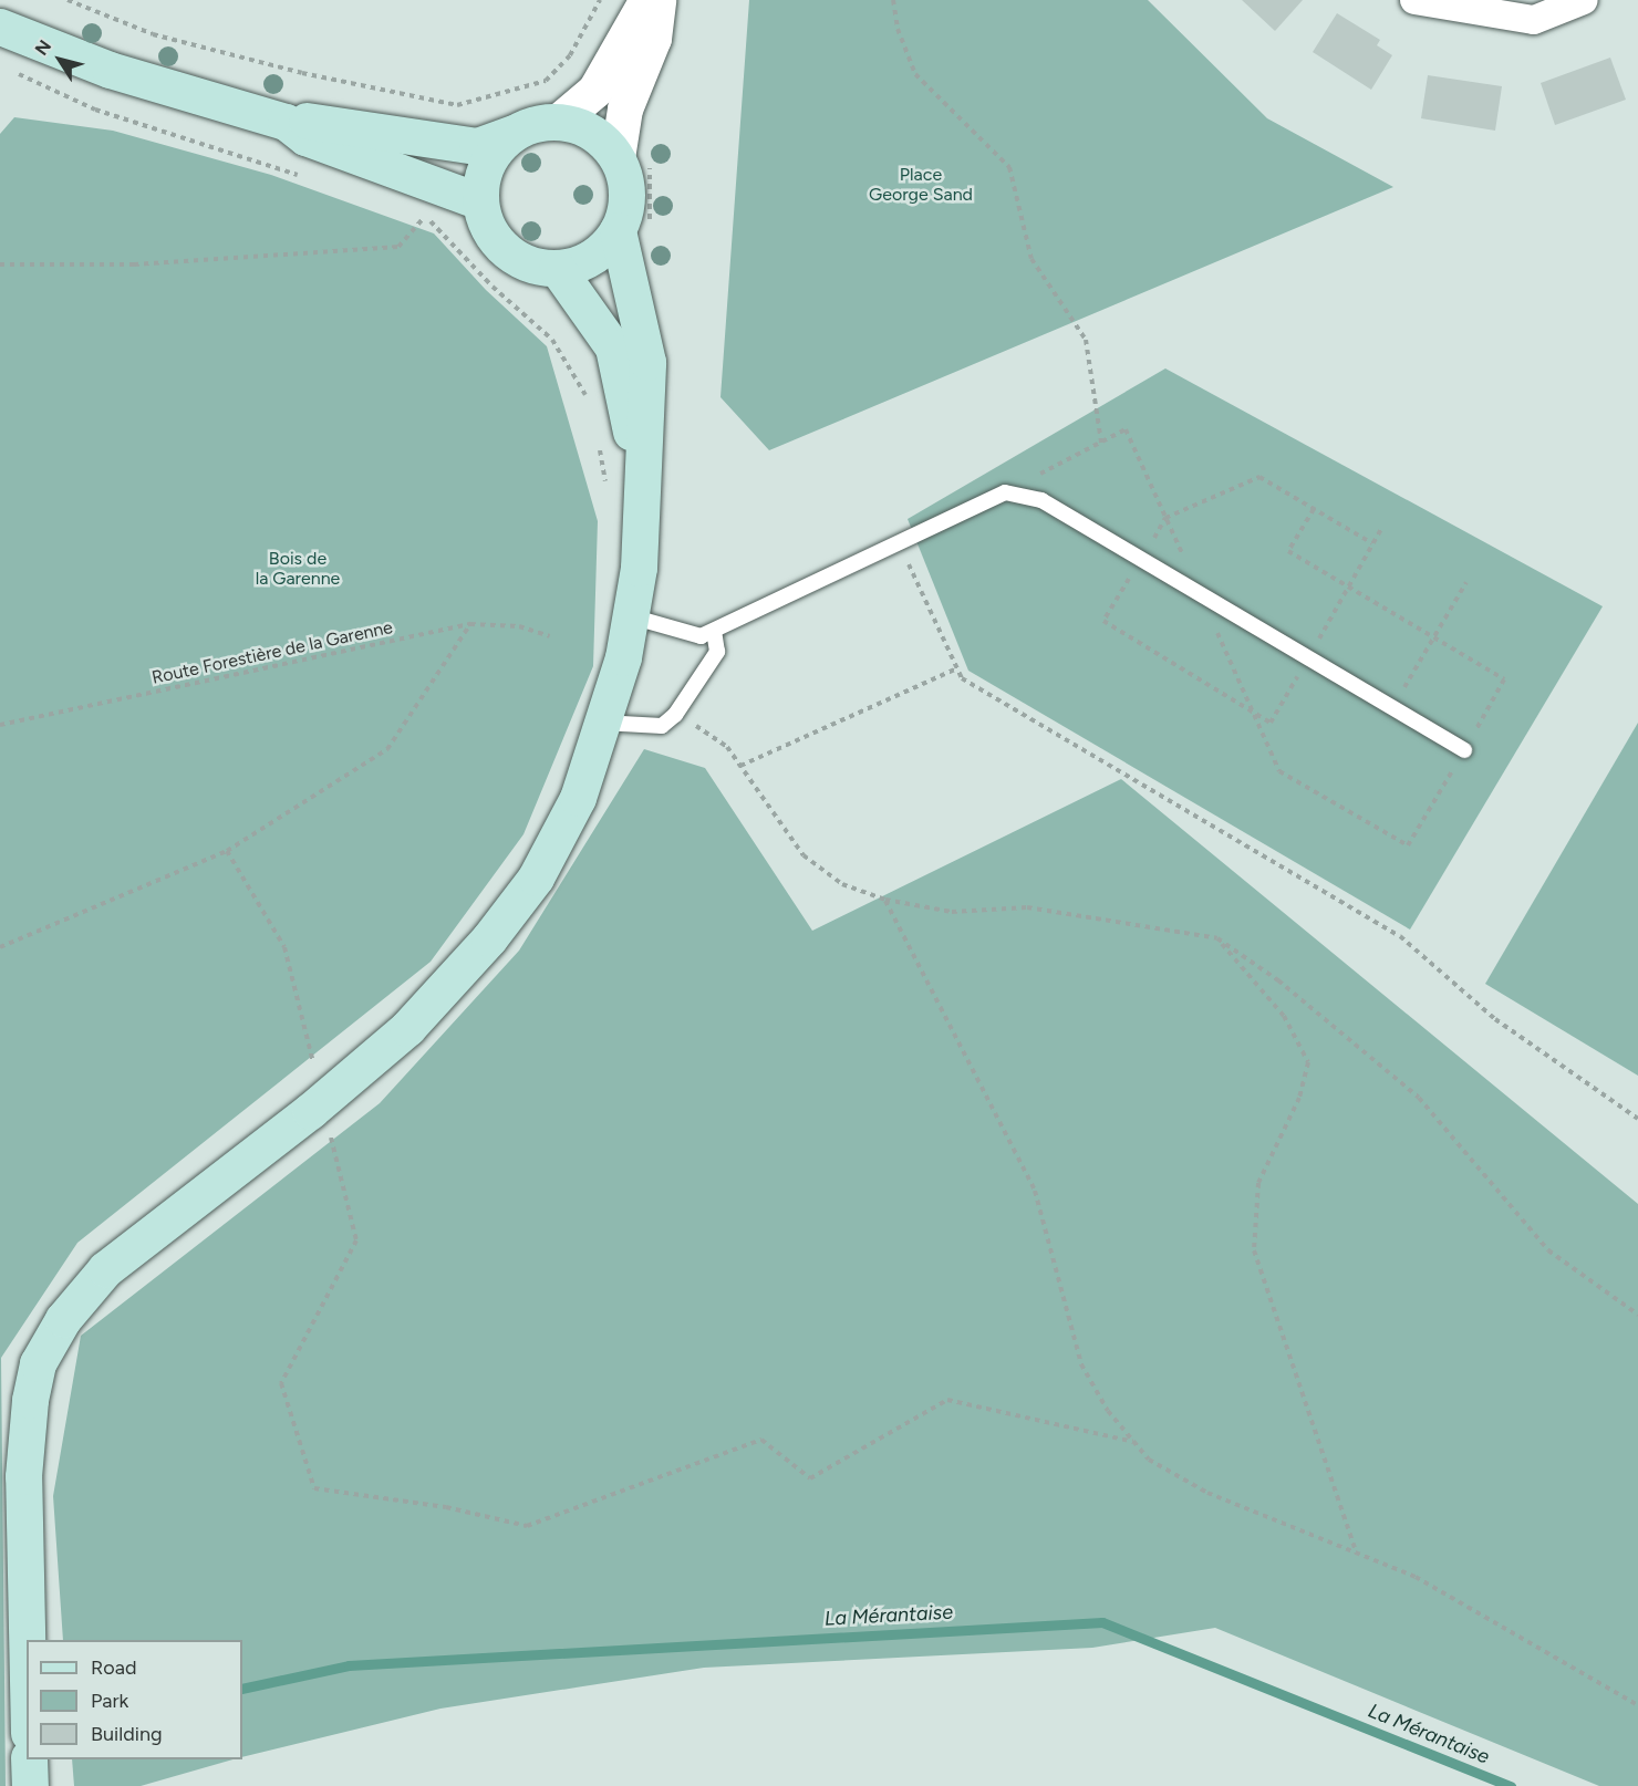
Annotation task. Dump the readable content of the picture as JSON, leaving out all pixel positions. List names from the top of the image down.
{
  "streets": {
    "path": ["Route Forestière de la Garenne"]
  },
  "water": ["La Mérantaise"],
  "parks": ["Place George Sand", "Bois de la Garenne"],
  "legend": ["Road", "Park", "Building"],
  "north": "top left"
}
